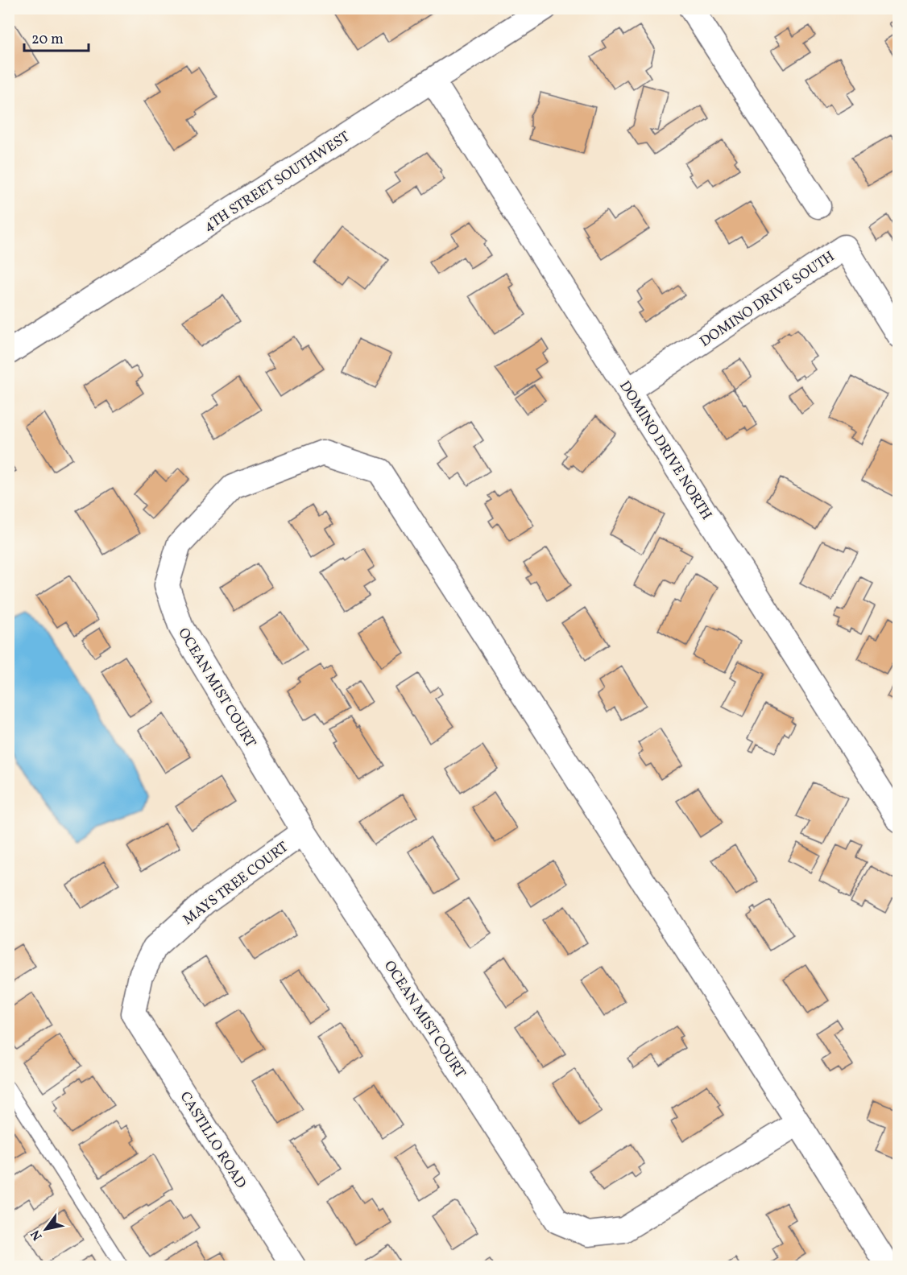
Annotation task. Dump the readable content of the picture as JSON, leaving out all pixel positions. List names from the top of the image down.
{
  "streets": {
    "street": [
      "4TH STREET SOUTHWEST",
      "DOMINO DRIVE SOUTH",
      "DOMINO DRIVE NORTH",
      "OCEAN MIST COURT",
      "MAYS TREE COURT",
      "CASTILLO ROAD"
    ]
  },
  "crossings": [
    ["4TH STREET SOUTHWEST", "DOMINO DRIVE NORTH"],
    ["DOMINO DRIVE SOUTH", "DOMINO DRIVE NORTH"],
    ["OCEAN MIST COURT", "MAYS TREE COURT"],
    ["MAYS TREE COURT", "CASTILLO ROAD"]
  ],
  "scale_bar": "20 m",
  "north": "bottom left"
}
